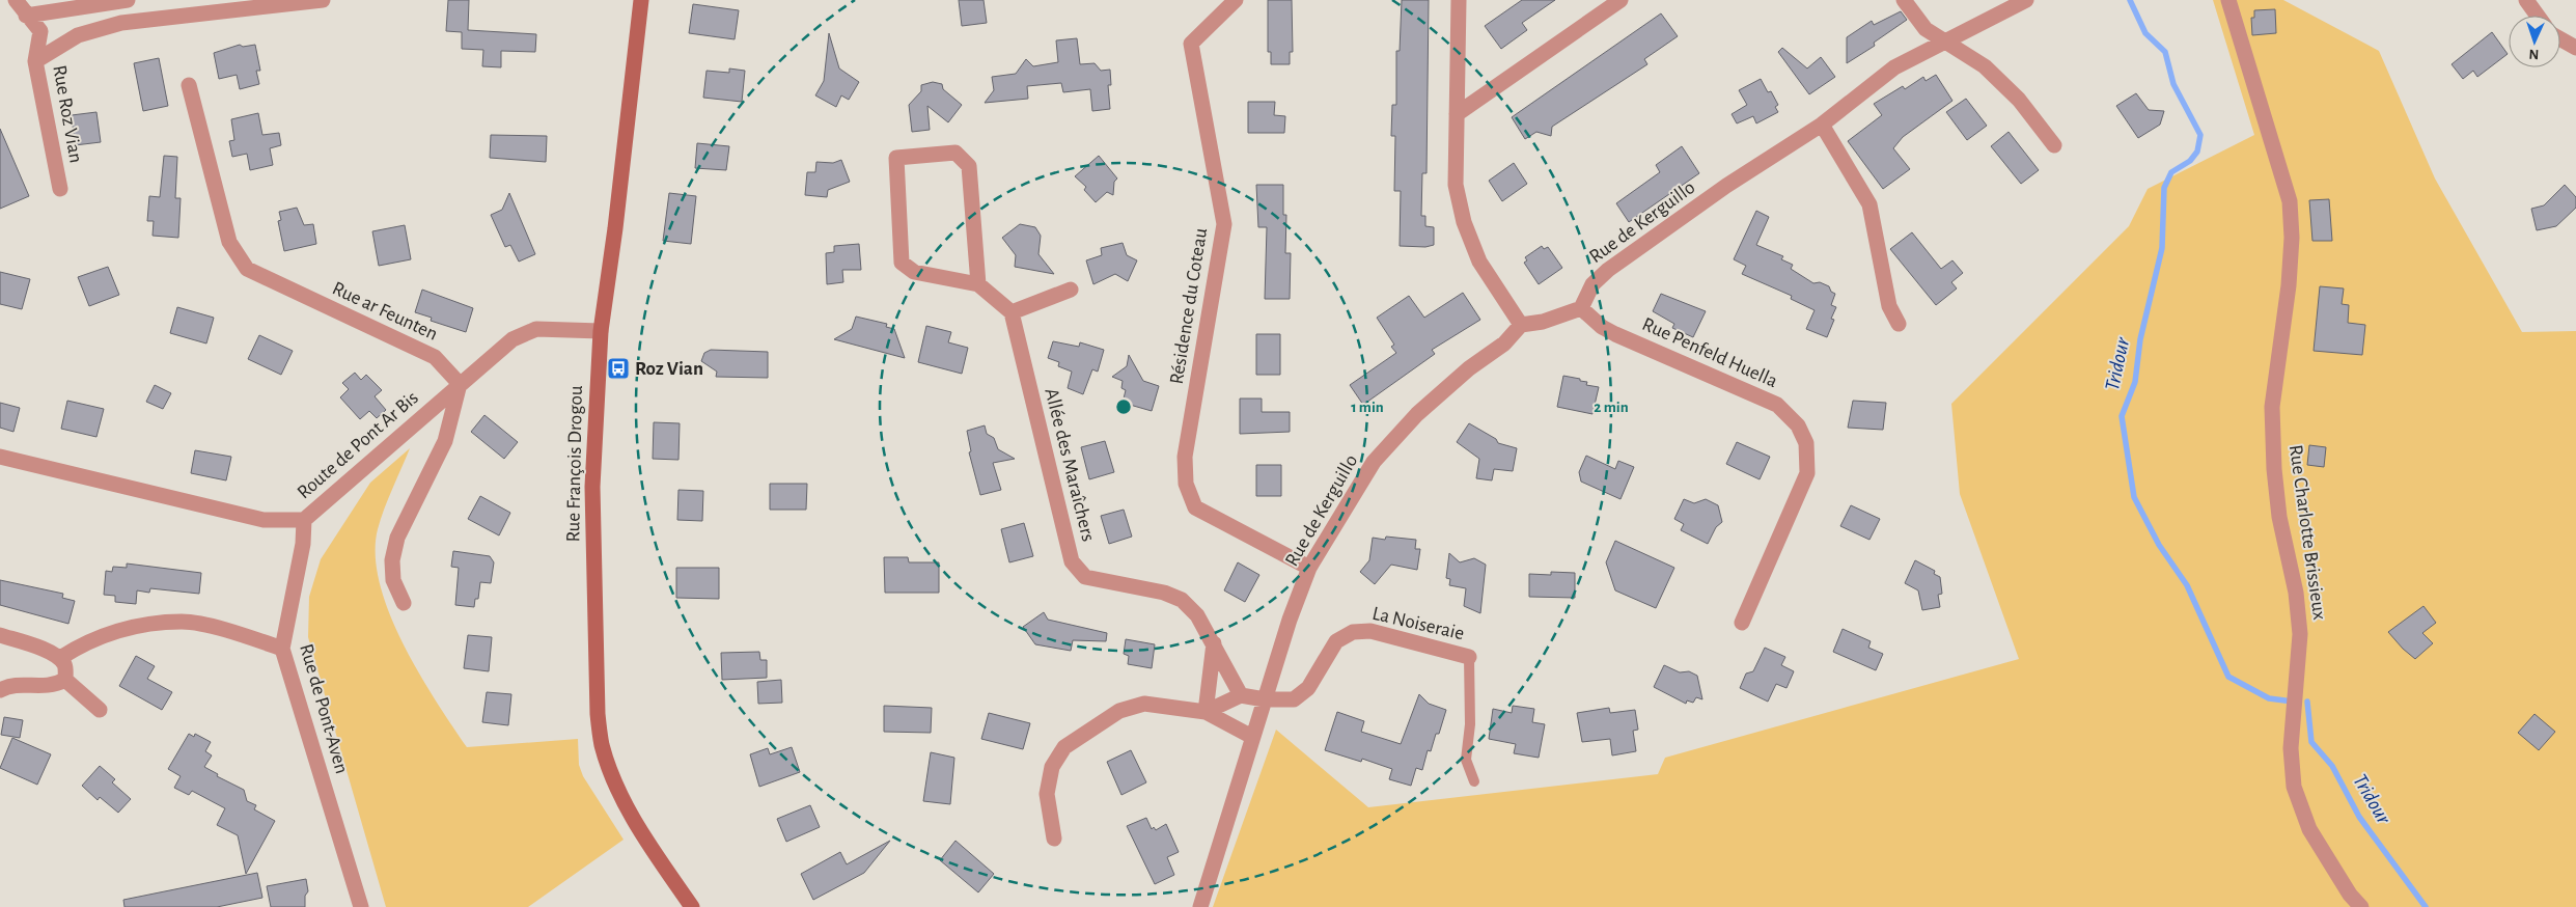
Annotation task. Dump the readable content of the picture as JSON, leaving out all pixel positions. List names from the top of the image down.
{
  "streets": {
    "street": [
      "Rue Roz Vian",
      "Rue de Kerguillo",
      "Résidence du Coteau",
      "Rue ar Feunten",
      "Rue Penfeld Huella",
      "Route de Pont Ar Bis",
      "Rue François Drogou",
      "Allée des Maraîchers",
      "Rue Charlotte Brissieux",
      "La Noiseraie",
      "Rue de Pont-Aven"
    ]
  },
  "crossings": [
    ["Rue de Kerguillo", "Résidence du Coteau"],
    ["Rue de Kerguillo", "Rue Penfeld Huella"],
    ["Rue de Kerguillo", "La Noiseraie"],
    ["Rue ar Feunten", "Route de Pont Ar Bis"],
    ["Route de Pont Ar Bis", "Rue François Drogou"],
    ["Route de Pont Ar Bis", "Rue de Pont-Aven"],
    ["Allée des Maraîchers", "La Noiseraie"]
  ],
  "water": ["Tridour"],
  "places": {
    "bus stop": ["Roz Vian"]
  },
  "north": "bottom",
  "rings": ["1 min", "2 min"]
}
